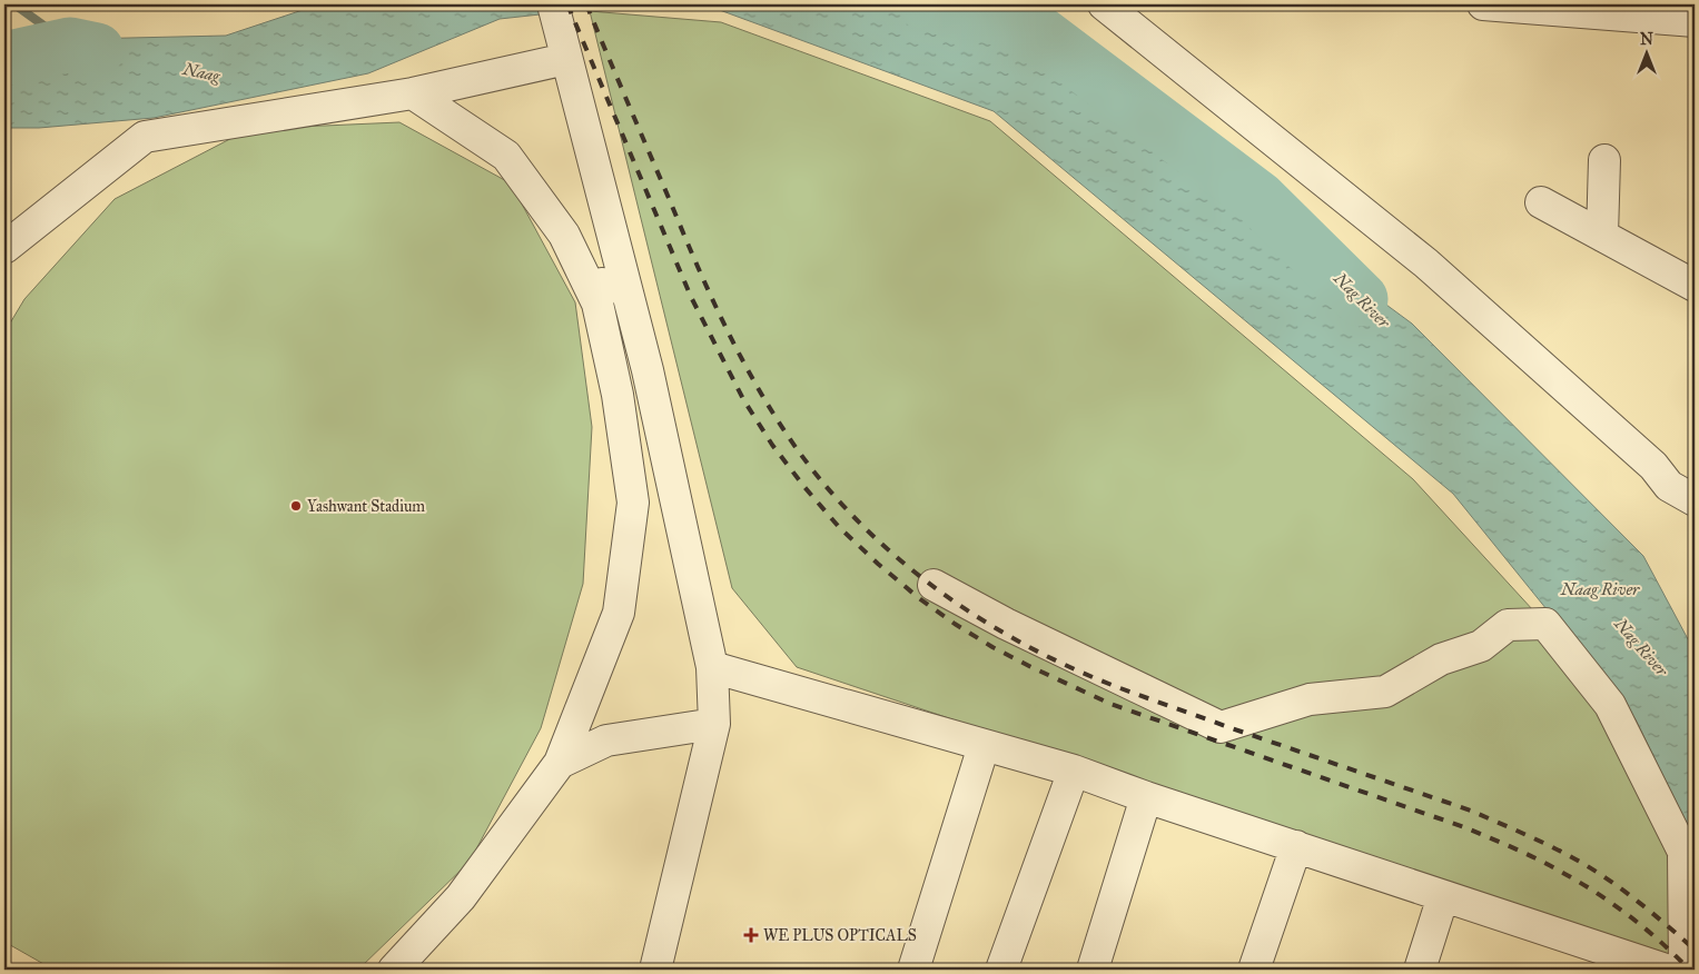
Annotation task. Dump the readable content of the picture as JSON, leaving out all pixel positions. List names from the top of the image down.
{
  "water": ["Naag", "Nag River", "Naag River"],
  "places": {
    "other": ["Yashwant Stadium"],
    "health": ["WE PLUS OPTICALS"]
  },
  "north": "top"
}
